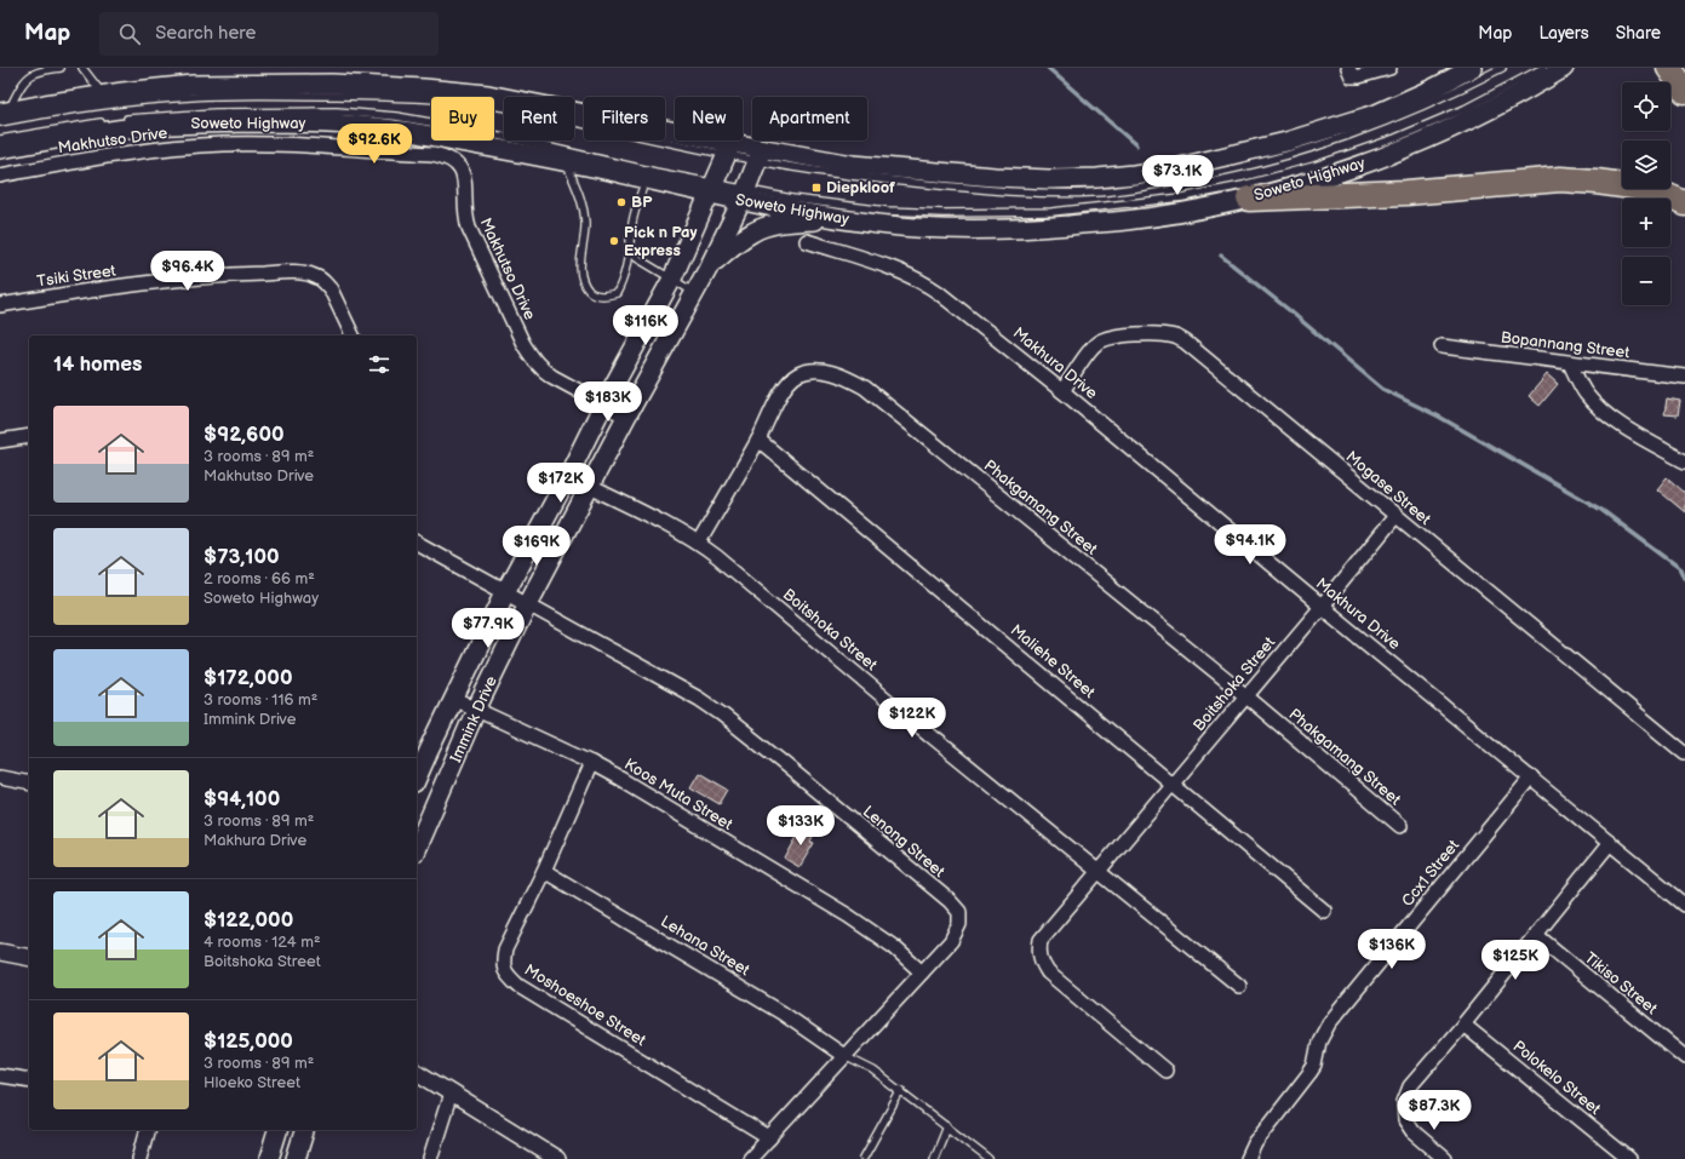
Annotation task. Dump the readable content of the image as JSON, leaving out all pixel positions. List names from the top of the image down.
{
  "streets": {
    "main road": ["Soweto Highway", "Immink Drive"],
    "street": [
      "Makhutso Drive",
      "Tsiki Street",
      "Bopannang Street",
      "Makhura Drive",
      "Mogase Street",
      "Phakgamang Street",
      "Boitshoka Street",
      "Maliehe Street",
      "Koos Muta Street",
      "Lenong Street",
      "Ccx1 Street",
      "Lehana Street",
      "Tikiso Street",
      "Moshoeshoe Street",
      "Polokelo Street"
    ]
  },
  "crossings": [
    ["Soweto Highway", "Immink Drive"],
    ["Makhutso Drive", "Immink Drive"],
    ["Makhura Drive", "Mogase Street"],
    ["Makhura Drive", "Boitshoka Street"],
    ["Makhura Drive", "Ccx1 Street"],
    ["Mogase Street", "Boitshoka Street"],
    ["Phakgamang Street", "Boitshoka Street"],
    ["Phakgamang Street", "Maliehe Street"],
    ["Boitshoka Street", "Maliehe Street"],
    ["Boitshoka Street", "Immink Drive"],
    ["Immink Drive", "Koos Muta Street"],
    ["Immink Drive", "Lenong Street"],
    ["Koos Muta Street", "Lenong Street"],
    ["Koos Muta Street", "Moshoeshoe Street"],
    ["Lenong Street", "Lehana Street"],
    ["Lenong Street", "Moshoeshoe Street"],
    ["Lehana Street", "Moshoeshoe Street"]
  ],
  "places": {
    "transit": ["Diepkloof"],
    "other": ["BP", "Pick n Pay Express"]
  },
  "page": {
    "header": "Map",
    "search": "Search here",
    "nav": ["Map", "Layers", "Share"],
    "map_buttons": ["+", "−"],
    "chip": [
      "Buy",
      "Rent",
      "Filters",
      "New",
      "Apartment"
    ],
    "price": [
      "$92.6K",
      "$73.1K",
      "$96.4K",
      "$116K",
      "$183K",
      "$172K",
      "$94.1K",
      "$169K",
      "$77.9K",
      "$122K",
      "$133K",
      "$136K",
      "$125K",
      "$87.3K"
    ],
    "heading": "14 homes",
    "list": [
      {
        "name": "$92,600",
        "note": "3 rooms · 89 m² · Makhutso Drive"
      },
      {
        "name": "$73,100",
        "note": "2 rooms · 66 m² · Soweto Highway"
      },
      {
        "name": "$172,000",
        "note": "3 rooms · 116 m² · Immink Drive"
      },
      {
        "name": "$94,100",
        "note": "3 rooms · 89 m² · Makhura Drive"
      },
      {
        "name": "$122,000",
        "note": "4 rooms · 124 m² · Boitshoka Street"
      },
      {
        "name": "$125,000",
        "note": "3 rooms · 89 m² · Hloeko Street"
      }
    ]
  }
}
